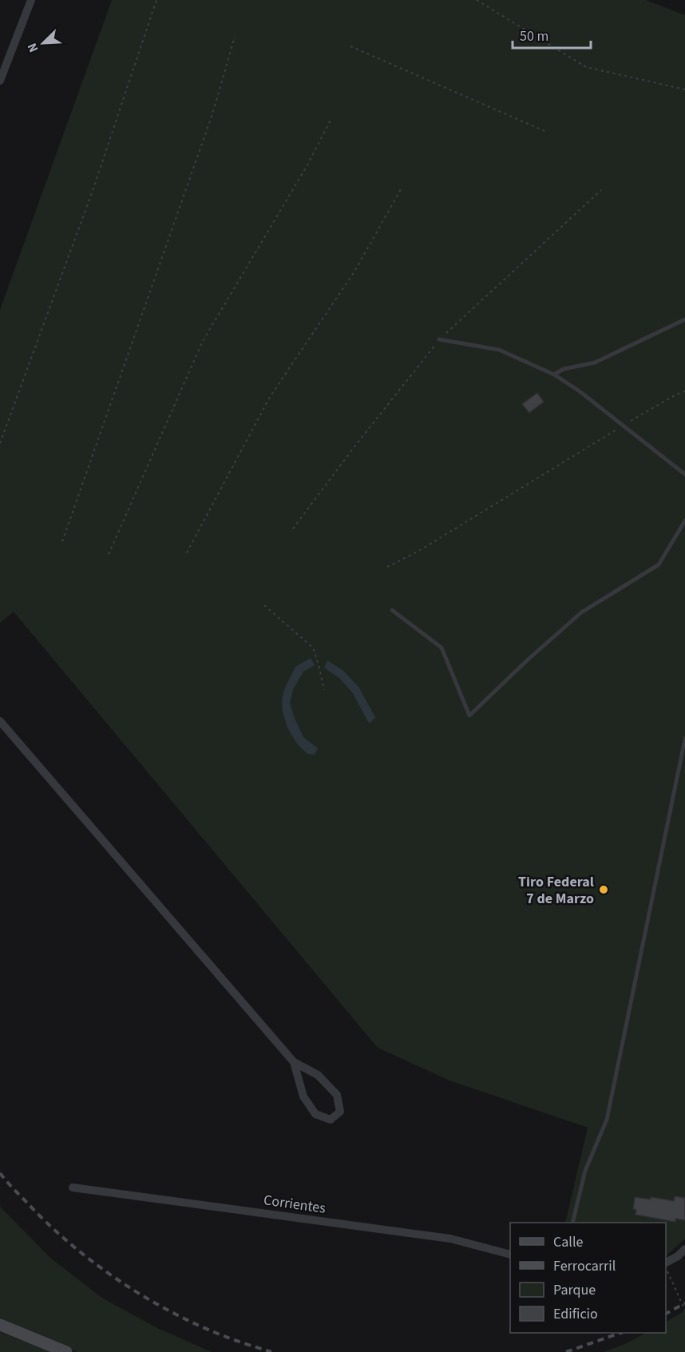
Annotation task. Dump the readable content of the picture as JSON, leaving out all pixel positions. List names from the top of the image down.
{
  "streets": {
    "street": ["Corrientes"]
  },
  "places": ["Tiro Federal 7 de Marzo"],
  "legend": [
    "Calle",
    "Ferrocarril",
    "Parque",
    "Edificio"
  ],
  "scale_bar": "50 m",
  "north": "bottom left"
}
